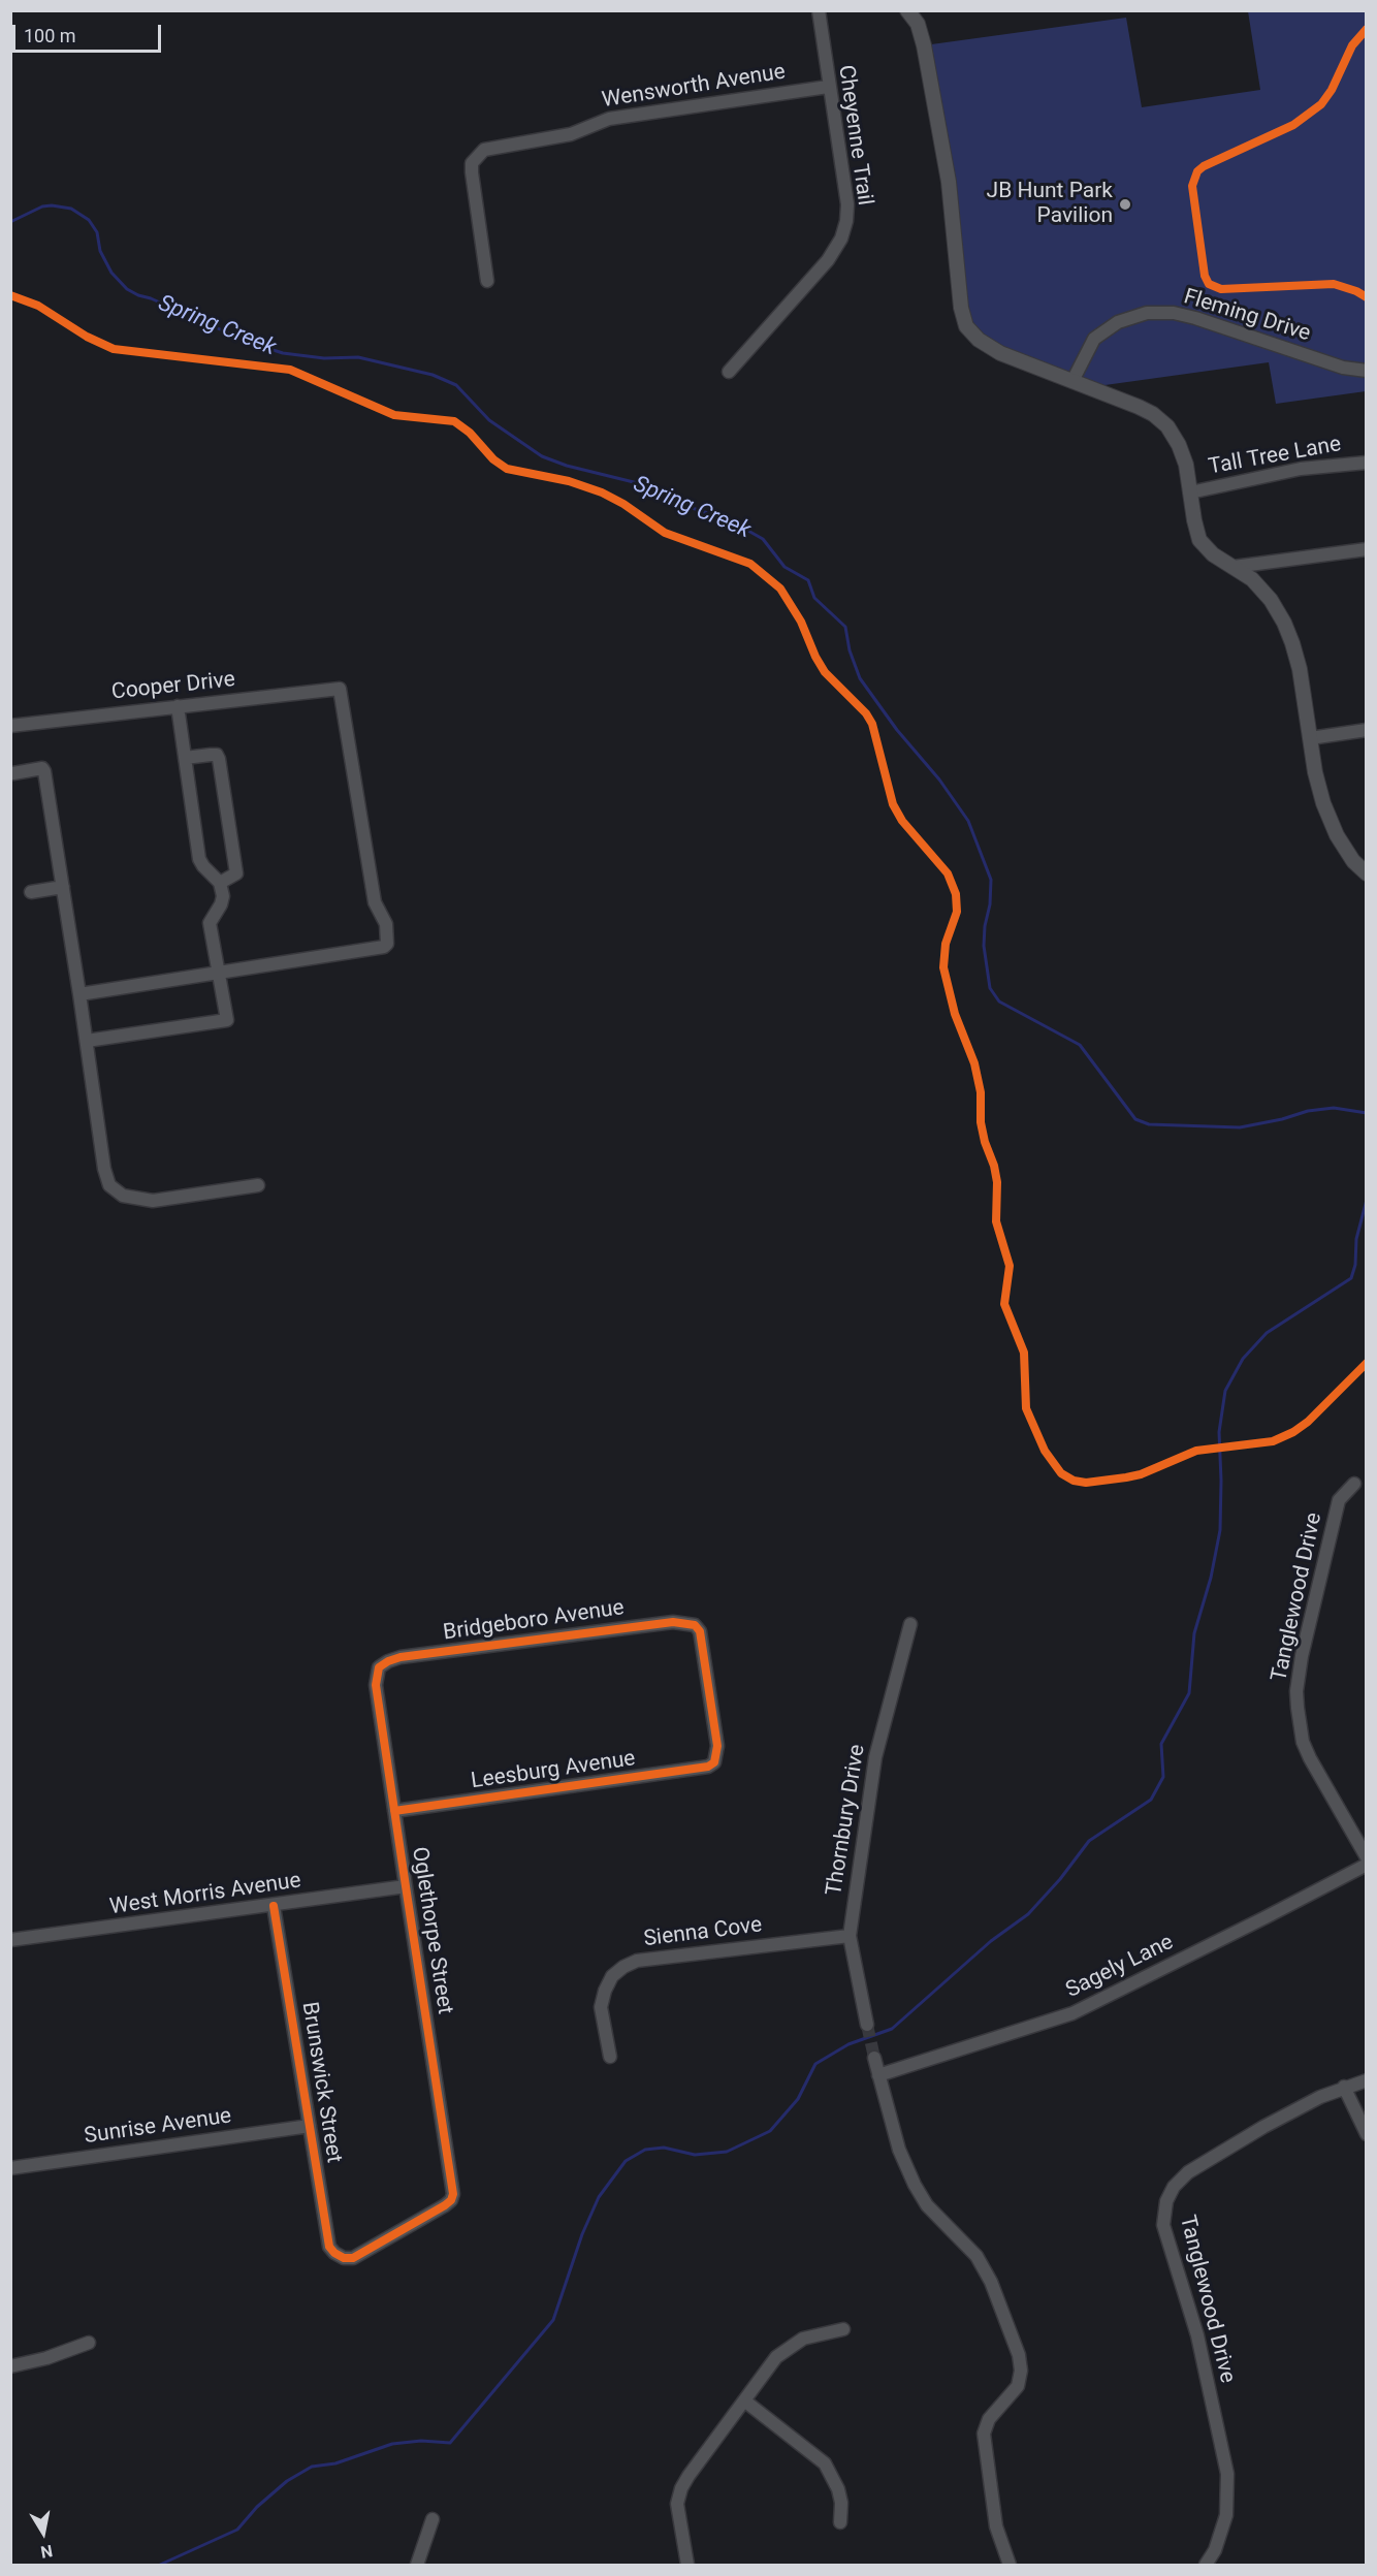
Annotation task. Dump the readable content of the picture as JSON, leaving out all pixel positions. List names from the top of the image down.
{
  "streets": {
    "street": [
      "Wensworth Avenue",
      "Cheyenne Trail",
      "Fleming Drive",
      "Tall Tree Lane",
      "Cooper Drive",
      "Tanglewood Drive",
      "Bridgeboro Avenue",
      "Leesburg Avenue",
      "Thornbury Drive",
      "West Morris Avenue",
      "Oglethorpe Street",
      "Sienna Cove",
      "Sagely Lane",
      "Brunswick Street",
      "Sunrise Avenue"
    ]
  },
  "crossings": [
    ["Wensworth Avenue", "Cheyenne Trail"],
    ["Bridgeboro Avenue", "Leesburg Avenue"],
    ["Bridgeboro Avenue", "Oglethorpe Street"],
    ["Leesburg Avenue", "Oglethorpe Street"],
    ["Thornbury Drive", "Sienna Cove"],
    ["West Morris Avenue", "Oglethorpe Street"],
    ["West Morris Avenue", "Brunswick Street"],
    ["Oglethorpe Street", "Brunswick Street"],
    ["Brunswick Street", "Sunrise Avenue"]
  ],
  "water": ["Spring Creek"],
  "places": ["JB Hunt Park Pavilion"],
  "scale_bar": "100 m",
  "north": "bottom"
}
